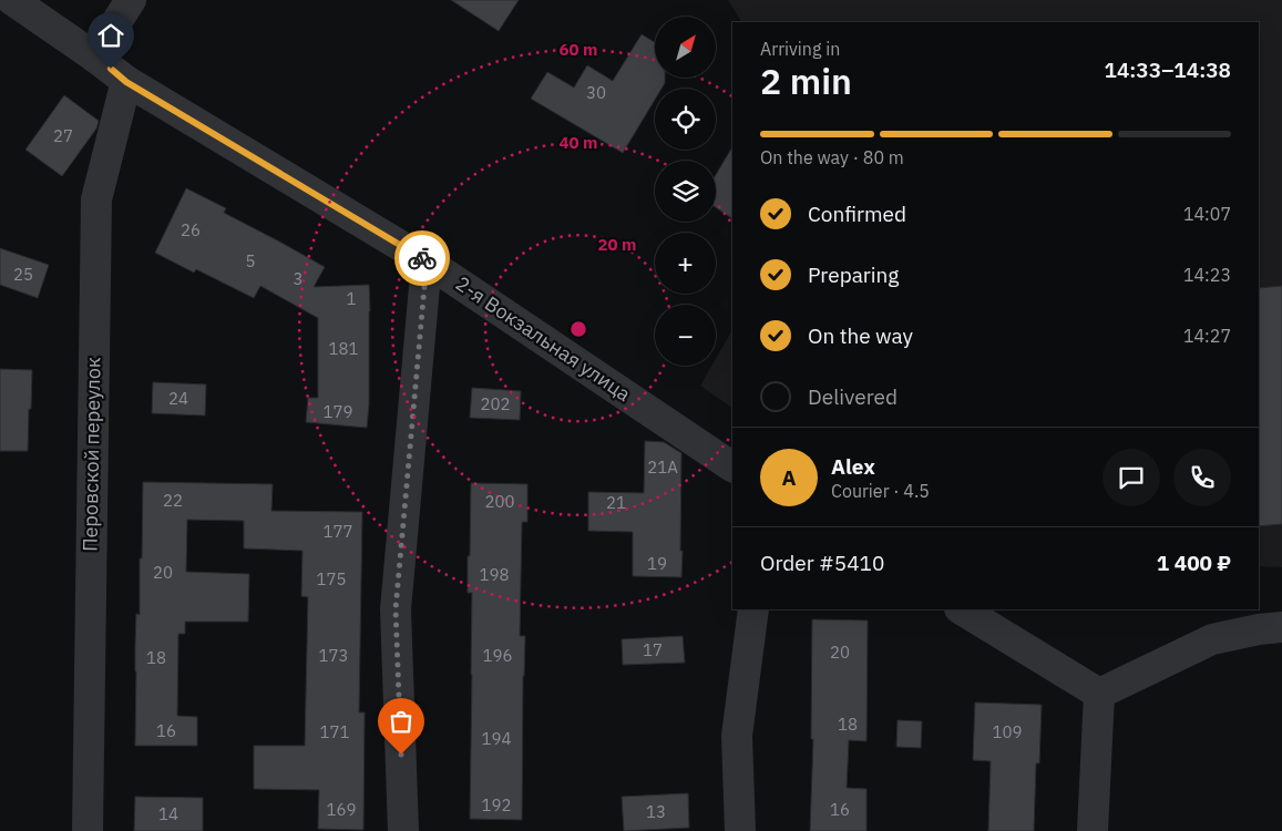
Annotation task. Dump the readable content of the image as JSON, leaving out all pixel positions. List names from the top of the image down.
{
  "streets": {
    "street": ["2-я Вокзальная улица", "Перовской переулок"]
  },
  "crossings": [
    ["2-я Вокзальная улица", "Перовской переулок"]
  ],
  "house_numbers": [
    "30",
    "27",
    "26",
    "5",
    "25",
    "3",
    "1",
    "181",
    "24",
    "202",
    "179",
    "21А",
    "22",
    "200",
    "21",
    "177",
    "19",
    "20",
    "198",
    "175",
    "17",
    "20",
    "173",
    "196",
    "18",
    "18",
    "16",
    "171",
    "109",
    "194",
    "192",
    "169",
    "16",
    "13",
    "14"
  ],
  "north": "top right",
  "page": {
    "map_buttons": ["+", "−"],
    "heading": ["2 min", "Arriving in", "14:33–14:38"],
    "panel": [
      "Alex",
      "Courier · 4.5",
      "Order #5410",
      "1 400 ₽"
    ],
    "bar": "On the way · 80 m",
    "list": [
      ["Confirmed", "14:07"],
      ["Preparing", "14:23"],
      ["On the way", "14:27"],
      "Delivered"
    ],
    "round": "A"
  },
  "rings": ["60 m", "40 m", "20 m"]
}
